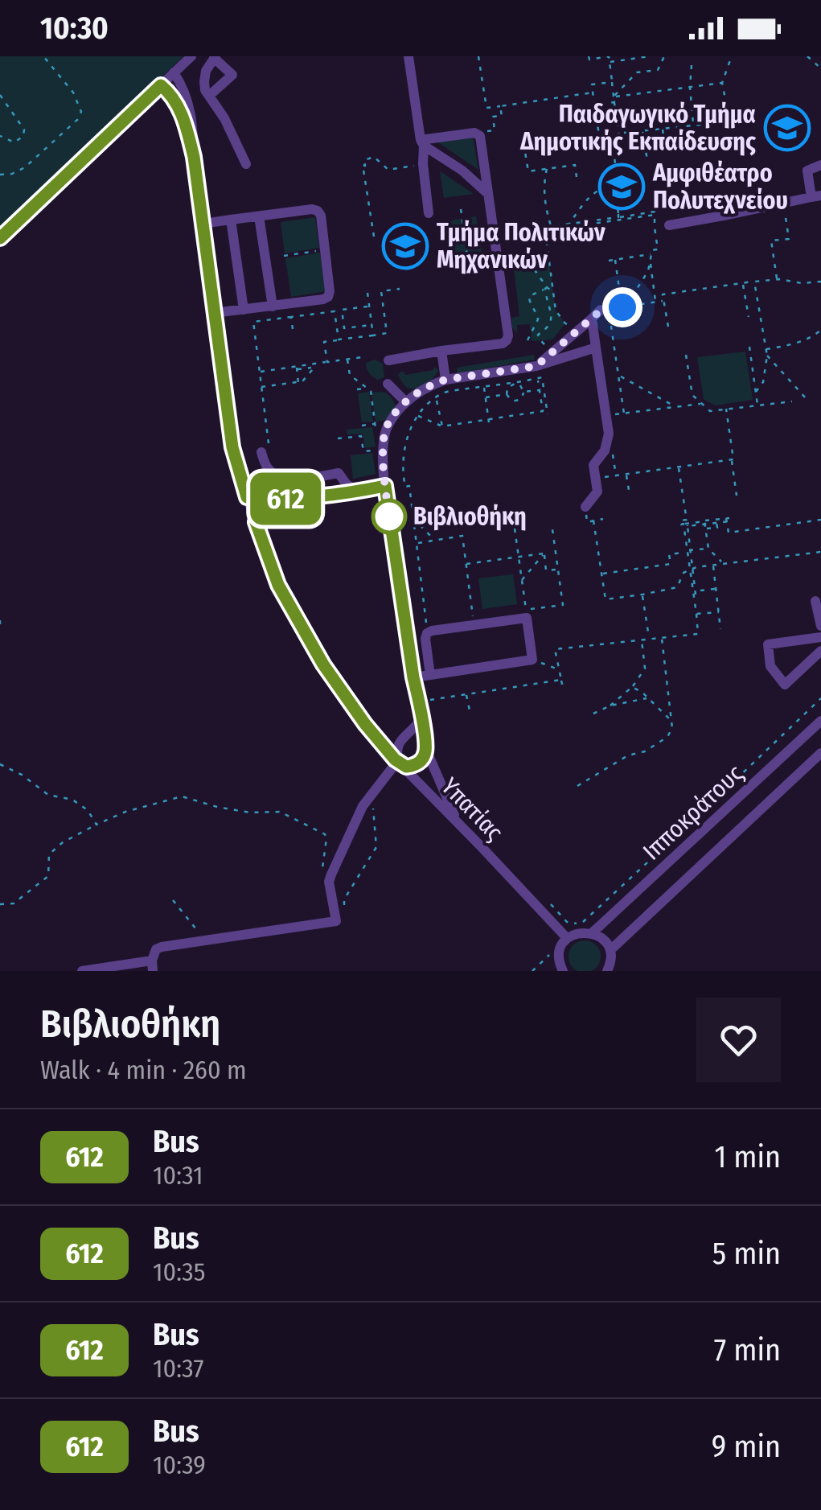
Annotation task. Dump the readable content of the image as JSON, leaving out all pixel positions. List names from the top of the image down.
{
  "streets": {
    "street": ["Υπατίας", "Ιπποκράτους"]
  },
  "places": {
    "school or university": ["Παιδαγωγικό Τμήμα Δημοτικής Εκπαίδευσης", "Αμφιθέατρο Πολυτεχνείου", "Τμήμα Πολιτικών Μηχανικών"],
    "other": ["Βιβλιοθήκη"]
  },
  "lines": ["bus line 612"],
  "page": {
    "status": "10:30",
    "on_map": "612",
    "heading": ["Βιβλιοθήκη", "Walk · 4 min · 260 m"],
    "list": [
      {
        "mark": "612",
        "name": "Bus",
        "note": "10:31",
        "value": "1 min"
      },
      {
        "mark": "612",
        "name": "Bus",
        "note": "10:35",
        "value": "5 min"
      },
      {
        "mark": "612",
        "name": "Bus",
        "note": "10:37",
        "value": "7 min"
      },
      {
        "mark": "612",
        "name": "Bus",
        "note": "10:39",
        "value": "9 min"
      }
    ]
  }
}
